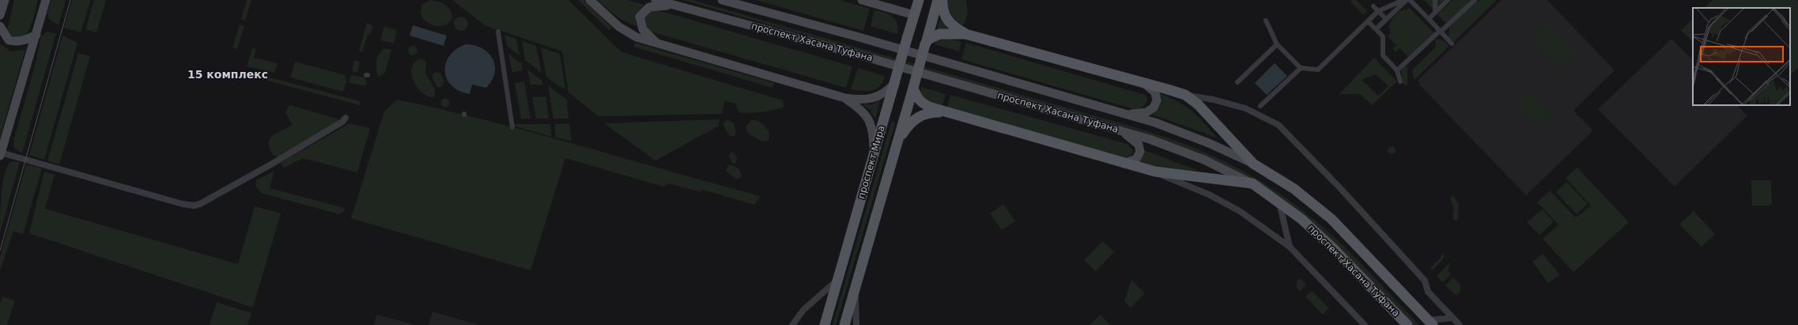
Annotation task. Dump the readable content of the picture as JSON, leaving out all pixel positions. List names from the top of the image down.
{
  "streets": {
    "main road": ["проспект Хасана Туфана", "проспект Мира"]
  },
  "districts": ["15 комплекс"]
}
